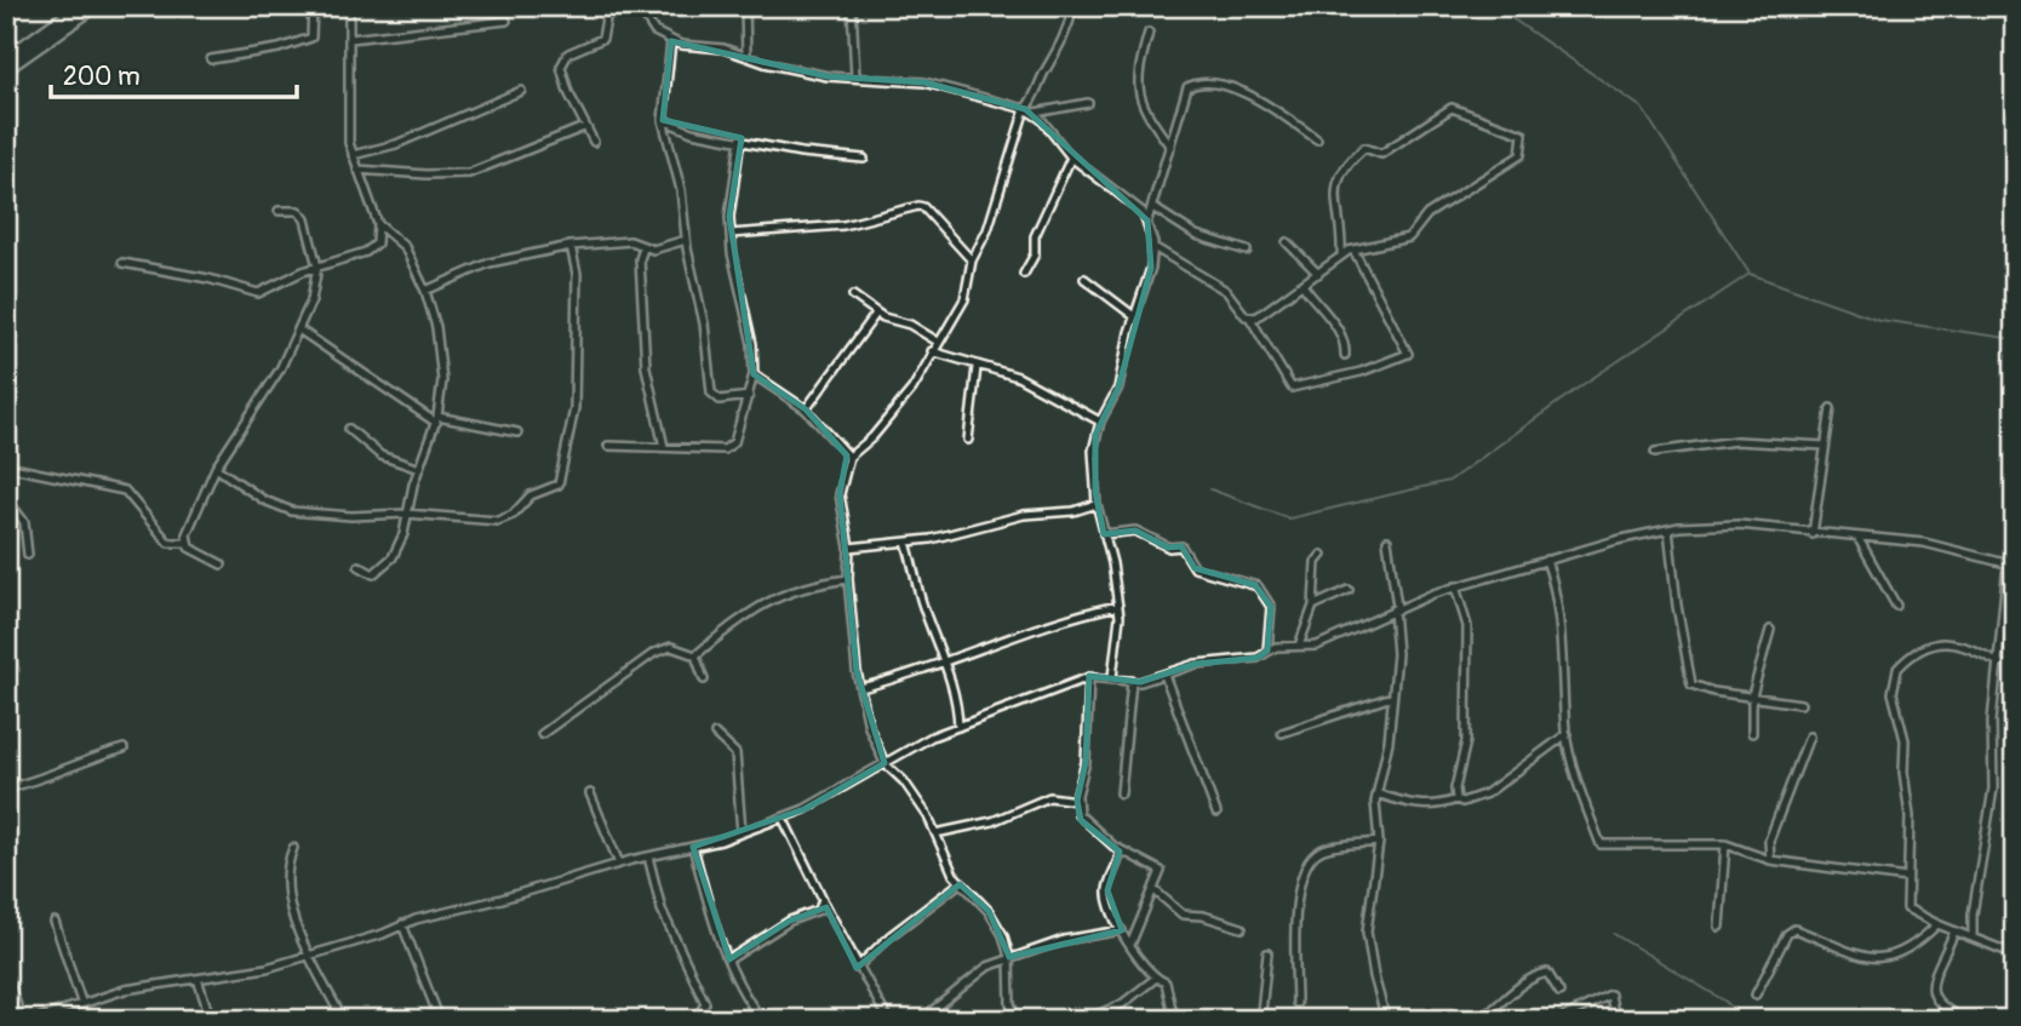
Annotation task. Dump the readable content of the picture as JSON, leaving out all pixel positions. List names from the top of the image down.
{
  "scale_bar": "200 m"
}
